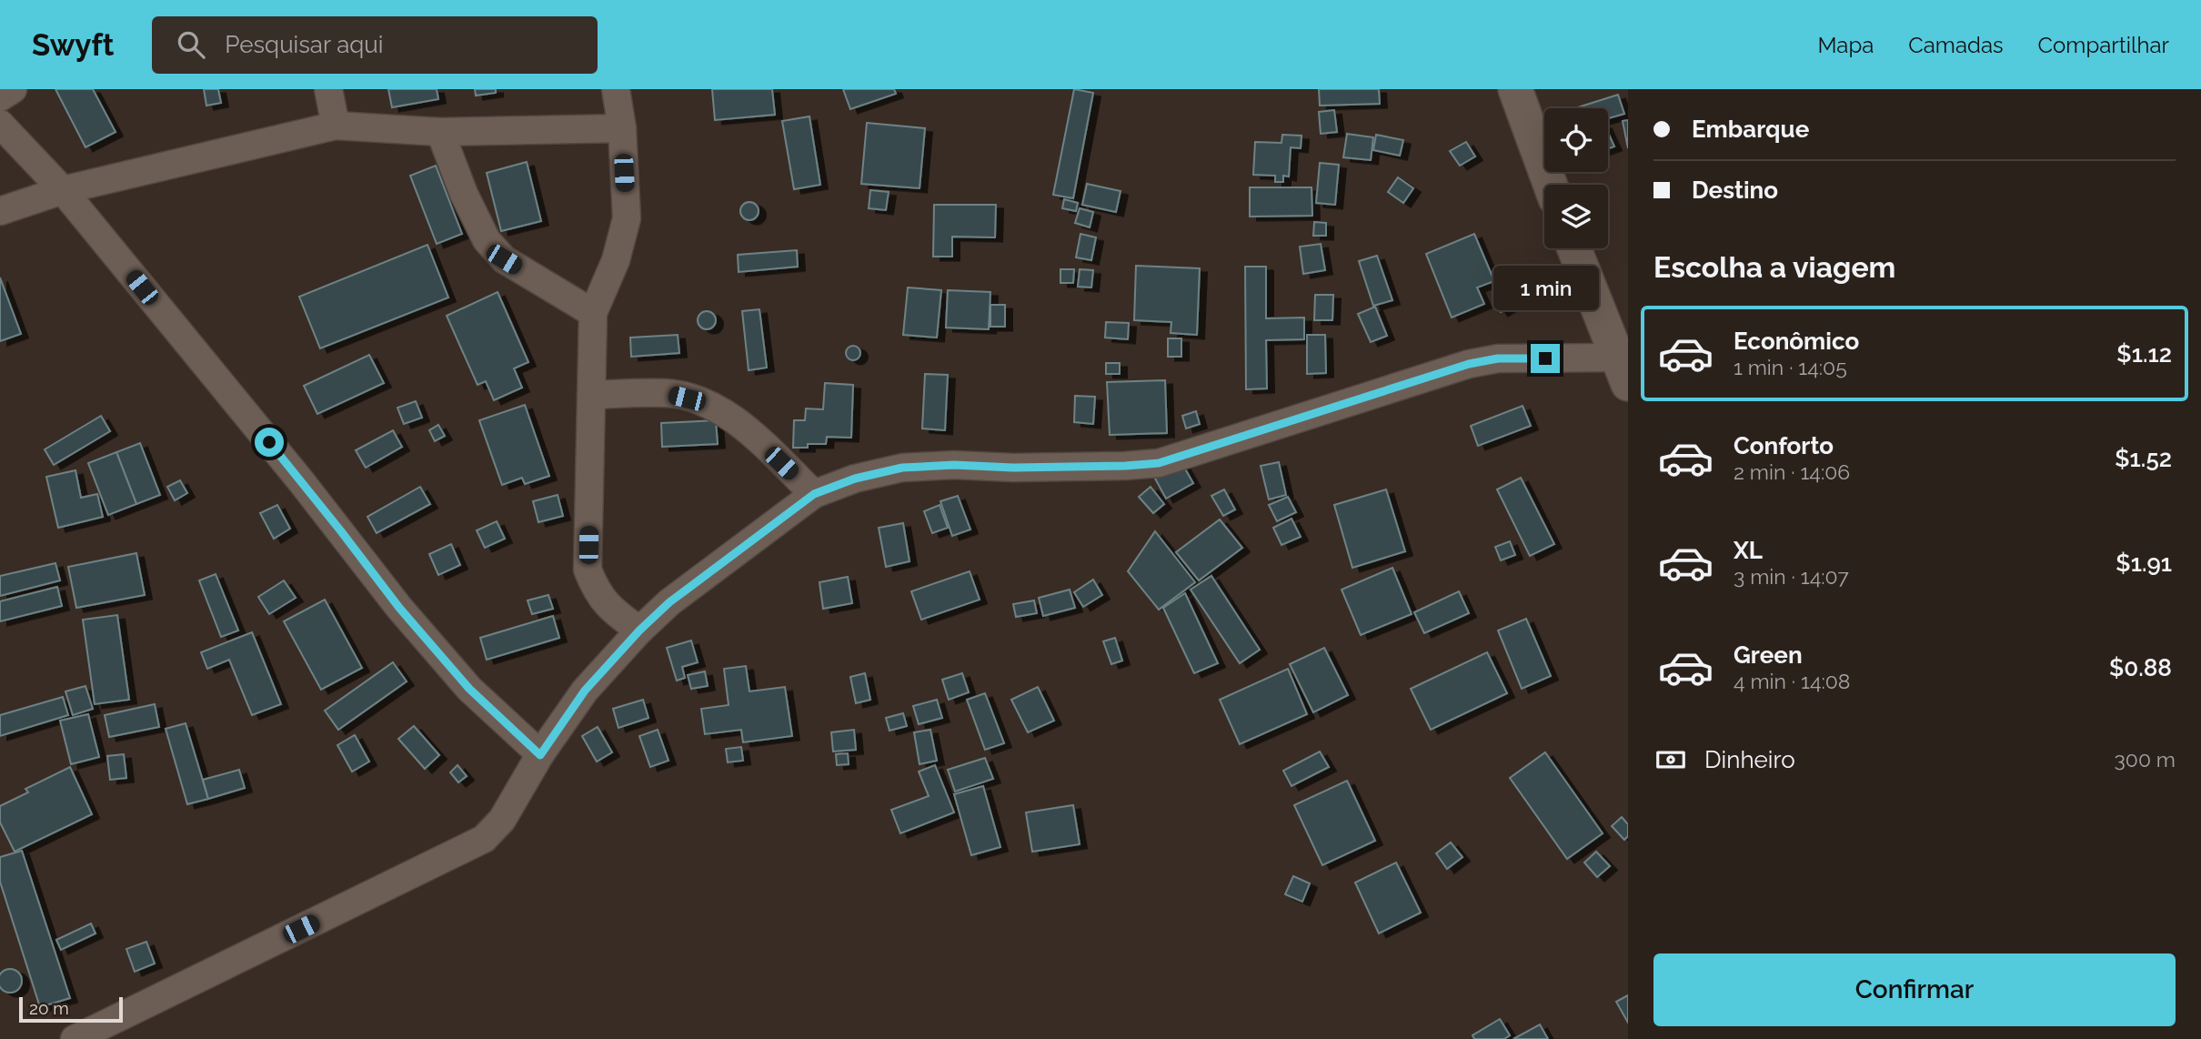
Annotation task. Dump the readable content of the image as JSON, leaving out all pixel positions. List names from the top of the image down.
{
  "scale_bar": "20 m",
  "page": {
    "header": "Swyft",
    "search": "Pesquisar aqui",
    "nav": ["Mapa", "Camadas", "Compartilhar"],
    "banner": ["Embarque", "Destino"],
    "heading": "Escolha a viagem",
    "bubble": "1 min",
    "list": [
      {
        "name": "Econômico",
        "note": "1 min · 14:05",
        "value": "$1.12"
      },
      {
        "name": "Conforto",
        "note": "2 min · 14:06",
        "value": "$1.52"
      },
      {
        "name": "XL",
        "note": "3 min · 14:07",
        "value": "$1.91"
      },
      {
        "name": "Green",
        "note": "4 min · 14:08",
        "value": "$0.88"
      }
    ],
    "pay": ["Dinheiro", "300 m"],
    "buttons": "Confirmar",
    "scale": "20 m"
  }
}
